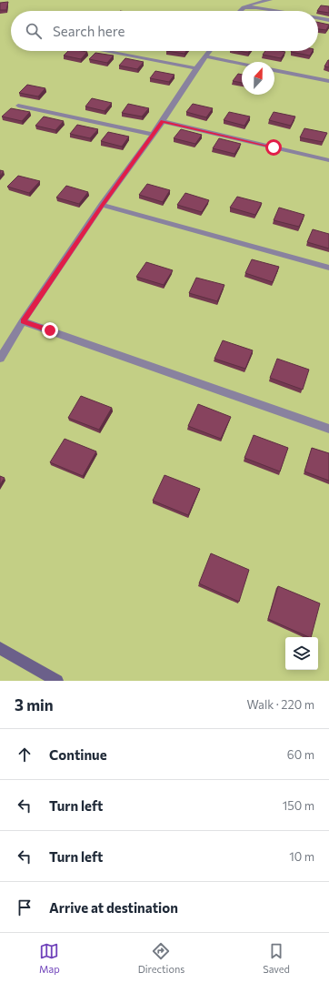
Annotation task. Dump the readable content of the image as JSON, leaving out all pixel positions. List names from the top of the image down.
{
  "north": "top",
  "page": {
    "search": "Search here",
    "heading": ["3 min", "Walk · 220 m"],
    "list": [
      ["Continue", "60 m"],
      ["Turn left", "150 m"],
      ["Turn left", "10 m"],
      "Arrive at destination"
    ],
    "nav": ["Map", "Directions", "Saved"]
  }
}
